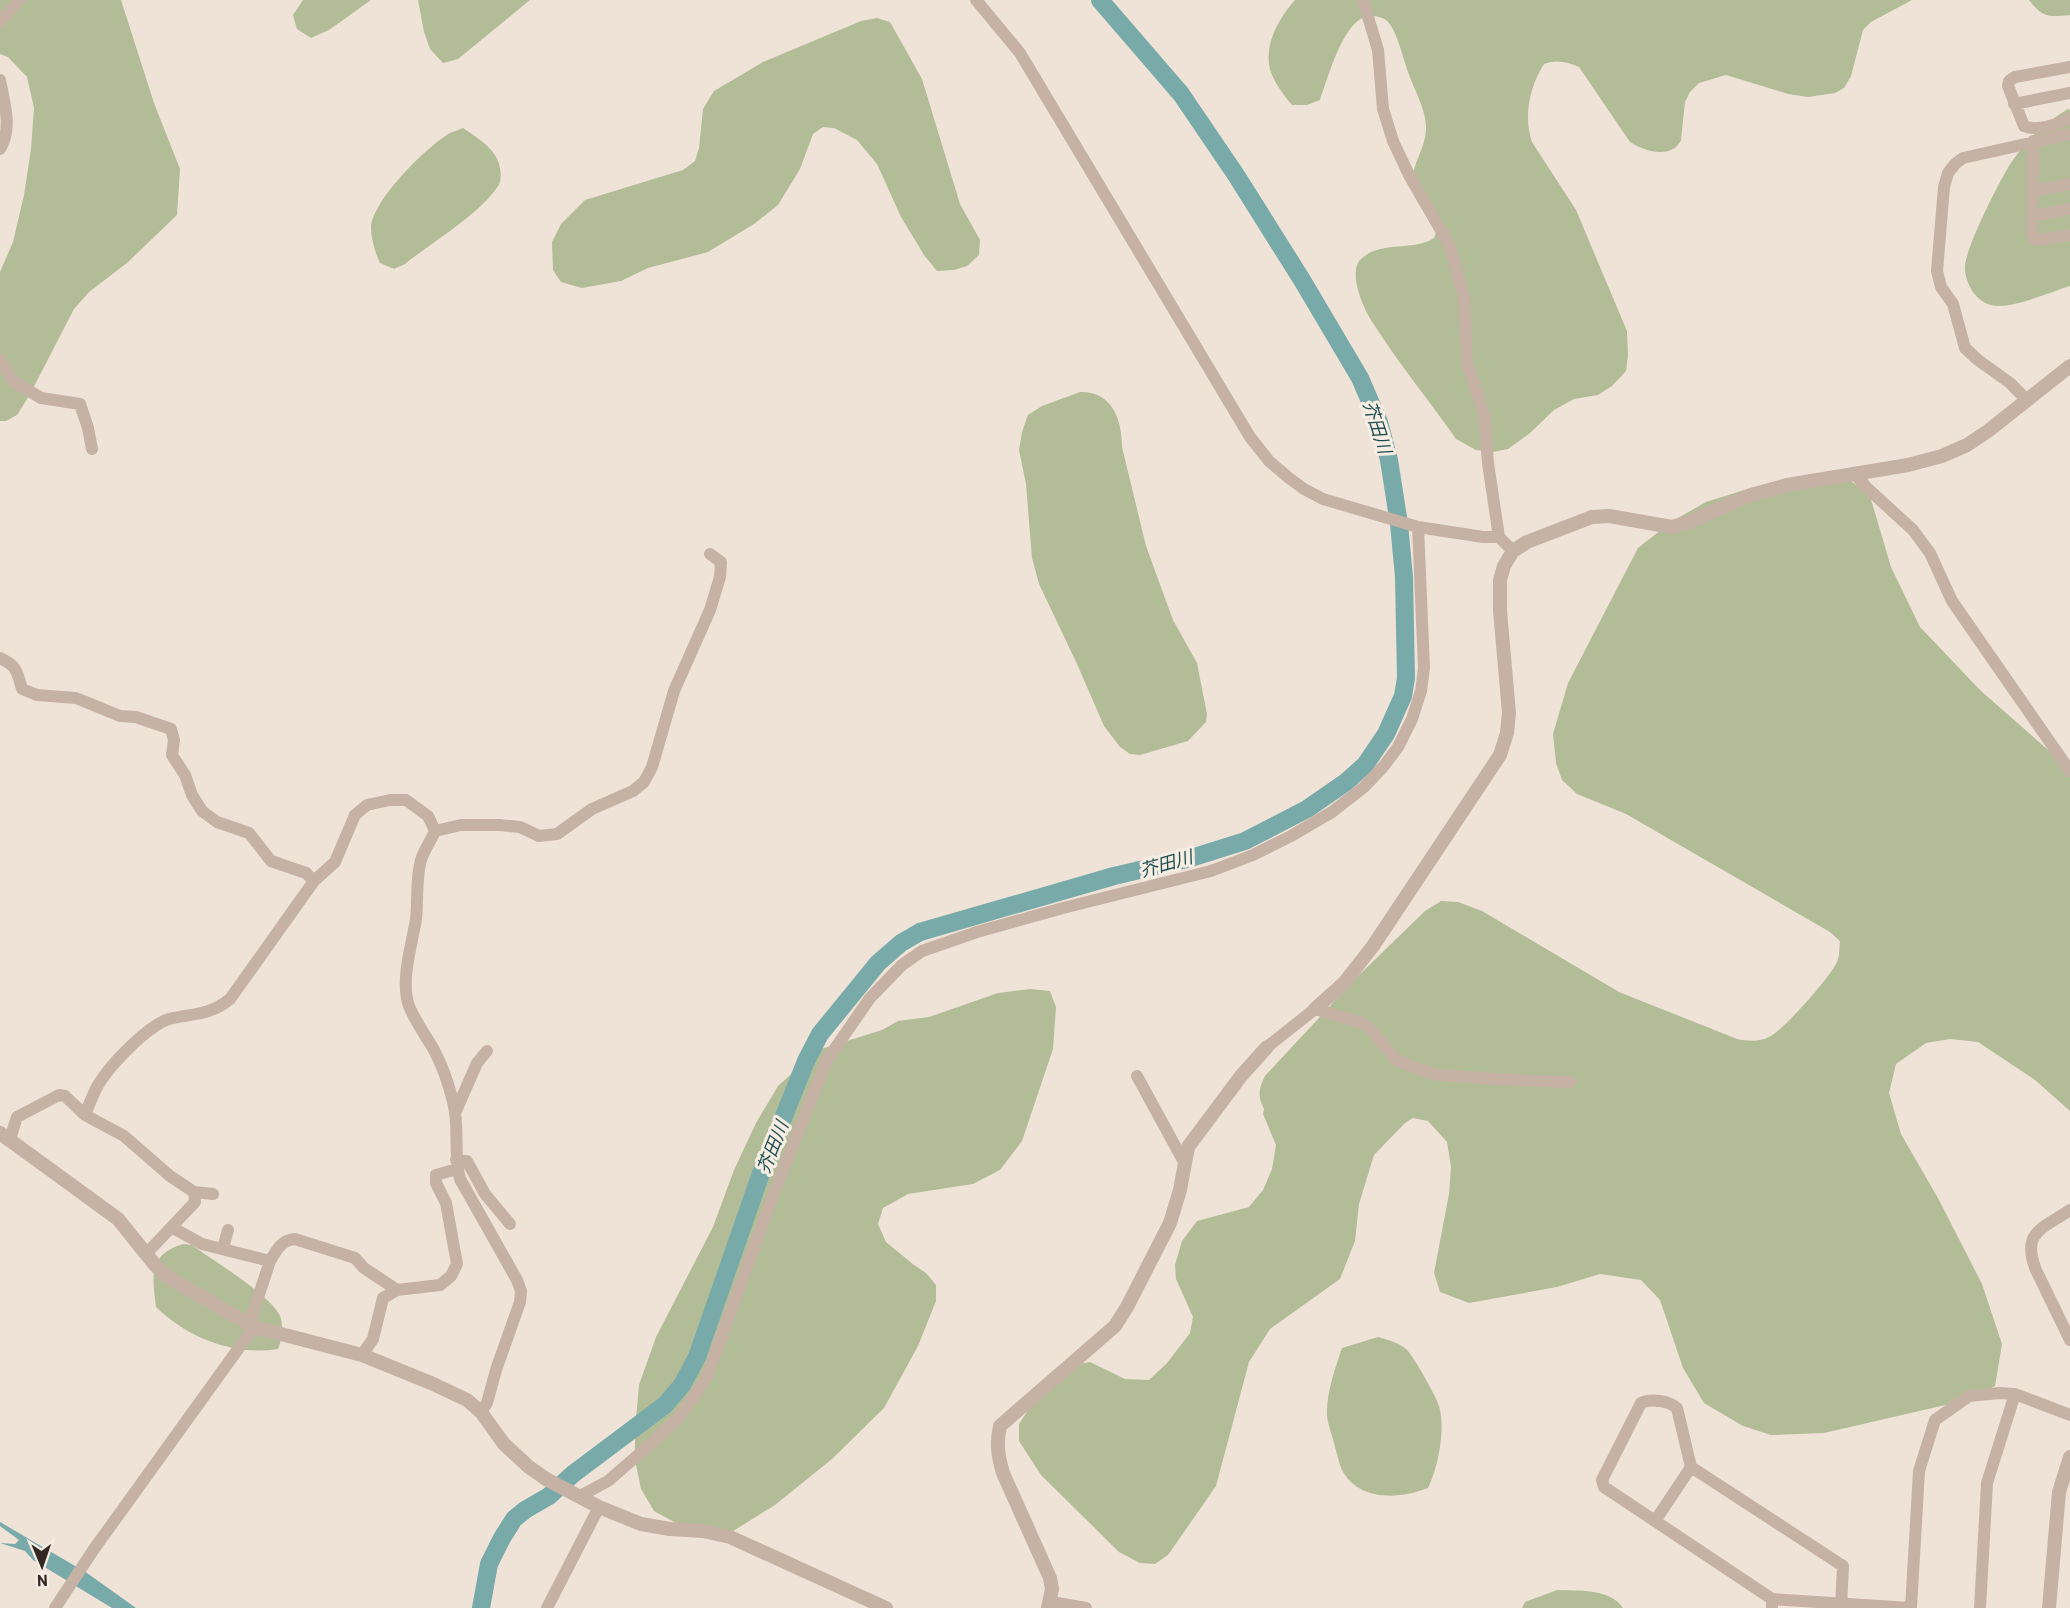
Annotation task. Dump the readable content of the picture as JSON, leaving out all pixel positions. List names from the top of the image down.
{
  "water": ["芥田川"],
  "north": "bottom"
}
